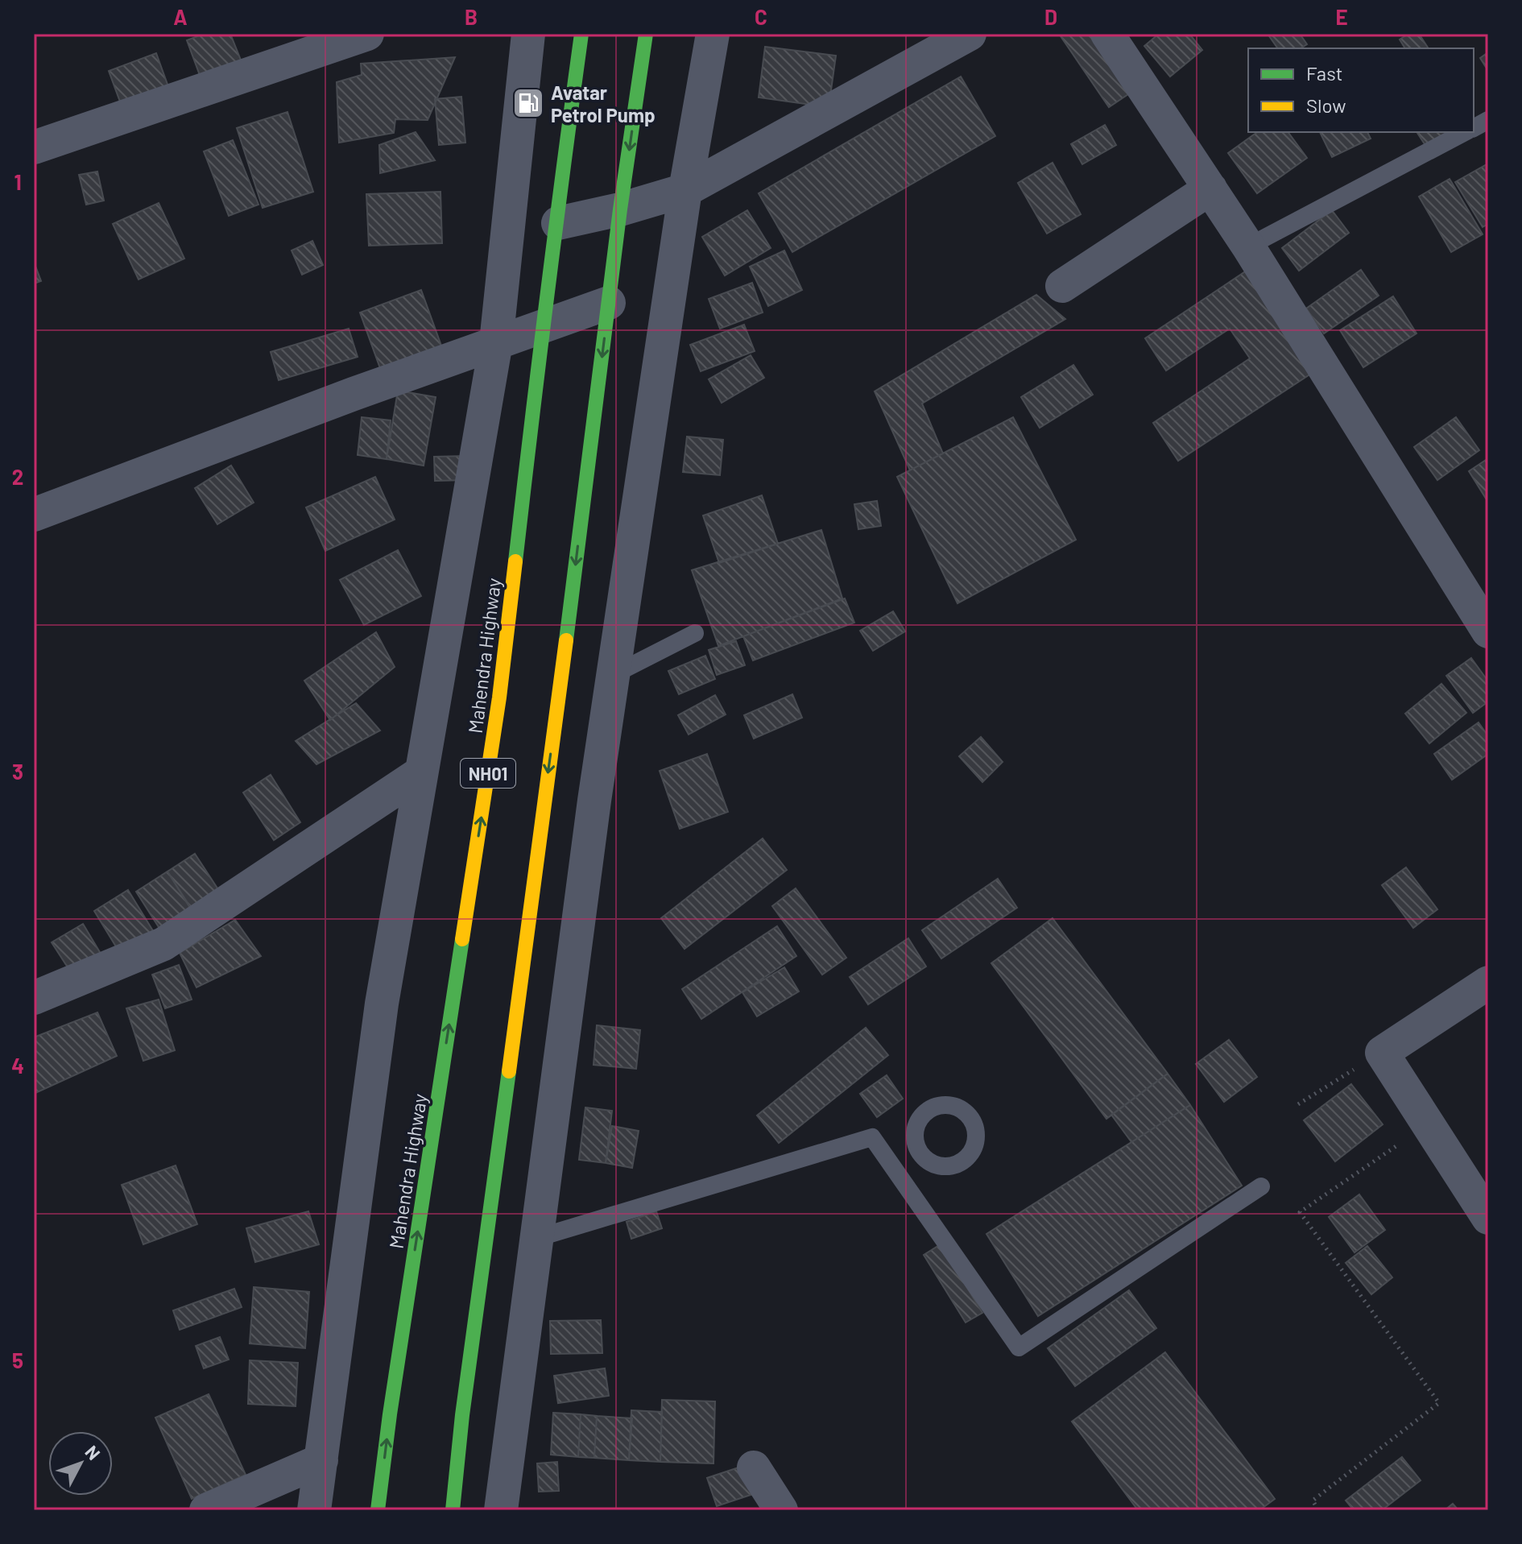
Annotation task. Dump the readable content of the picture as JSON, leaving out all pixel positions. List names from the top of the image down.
{
  "streets": {
    "highway": ["Mahendra Highway", "NH01"]
  },
  "places": {
    "fuel station": ["Avatar Petrol Pump"]
  },
  "legend": ["Fast", "Slow"],
  "north": "top right",
  "grid": {
    "columns": [
      "A",
      "B",
      "C",
      "D",
      "E"
    ],
    "rows": [
      "1",
      "2",
      "3",
      "4",
      "5"
    ]
  }
}
